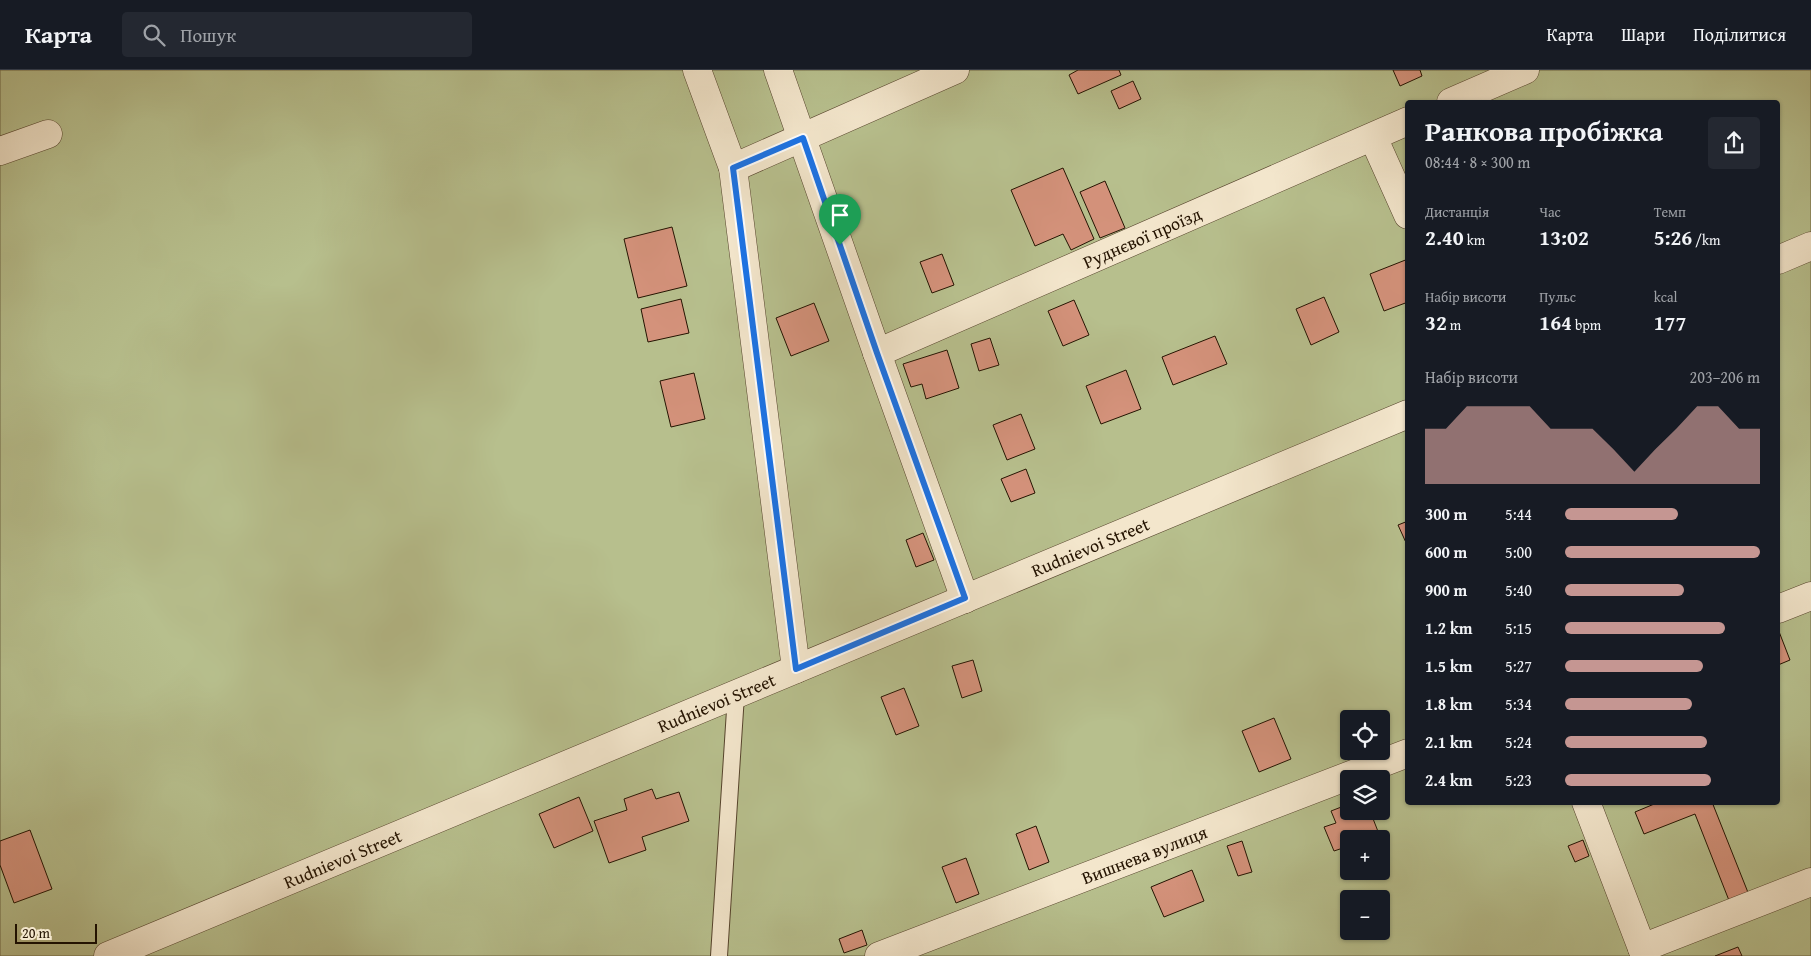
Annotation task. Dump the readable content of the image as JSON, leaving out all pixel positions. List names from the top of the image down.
{
  "streets": {
    "street": ["Руднєвої проїзд", "Rudnievoi Street", "Вишнева вулиця"]
  },
  "scale_bar": "20 m",
  "page": {
    "header": "Карта",
    "search": "Пошук",
    "nav": ["Карта", "Шари", "Поділитися"],
    "heading": ["Ранкова пробіжка", "08:44 · 8 × 300 m"],
    "stats": [
      ["Дистанція", "2.40 km"],
      ["Час", "13:02"],
      ["Темп", "5:26 /km"],
      ["Набір висоти", "32 m"],
      ["Пульс", "164 bpm"],
      ["kcal", "177"]
    ],
    "chart": ["Набір висоти", "203–206 m"],
    "list": [
      {
        "name": "300 m",
        "note": "5:44"
      },
      {
        "name": "600 m",
        "note": "5:00"
      },
      {
        "name": "900 m",
        "note": "5:40"
      },
      {
        "name": "1.2 km",
        "note": "5:15"
      },
      {
        "name": "1.5 km",
        "note": "5:27"
      },
      {
        "name": "1.8 km",
        "note": "5:34"
      },
      {
        "name": "2.1 km",
        "note": "5:24"
      },
      {
        "name": "2.4 km",
        "note": "5:23"
      }
    ],
    "map_buttons": ["+", "−"],
    "scale": "20 m"
  }
}
